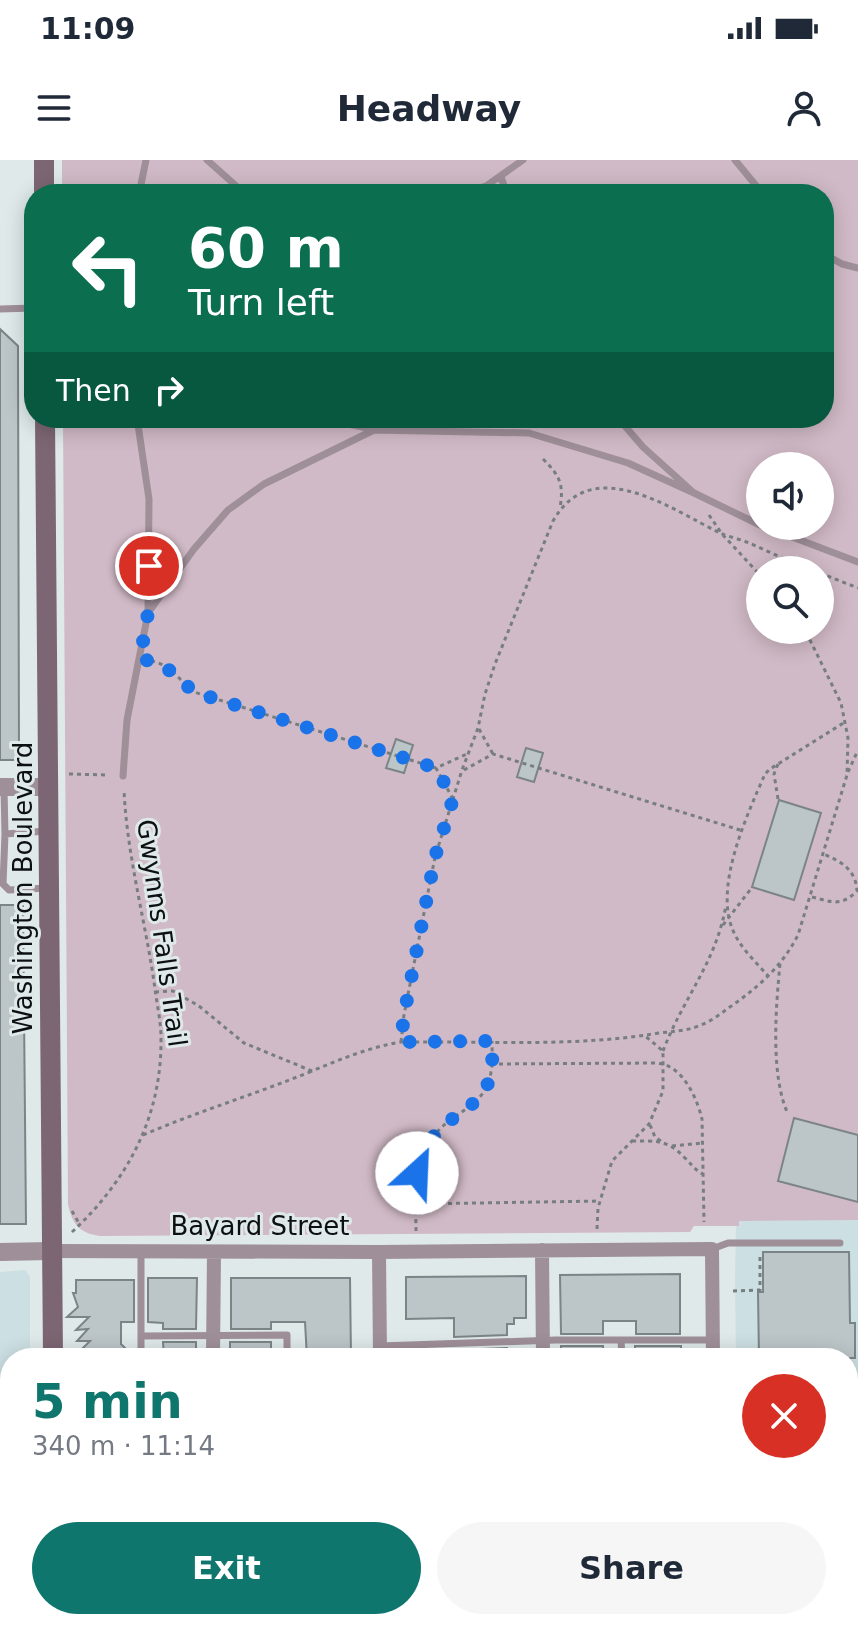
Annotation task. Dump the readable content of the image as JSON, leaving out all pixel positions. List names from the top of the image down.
{
  "streets": {
    "main road": ["Washington Boulevard"],
    "street": ["Bayard Street"],
    "path": ["Gwynns Falls Trail"]
  },
  "crossings": [
    ["Washington Boulevard", "Gwynns Falls Trail"],
    ["Washington Boulevard", "Bayard Street"],
    ["Gwynns Falls Trail", "Bayard Street"]
  ],
  "page": {
    "status": "11:09",
    "header": "Headway",
    "turn": ["60 m", "Turn left"],
    "then": "Then",
    "heading": ["5 min", "340 m · 11:14"],
    "buttons": ["Exit", "Share"]
  }
}
